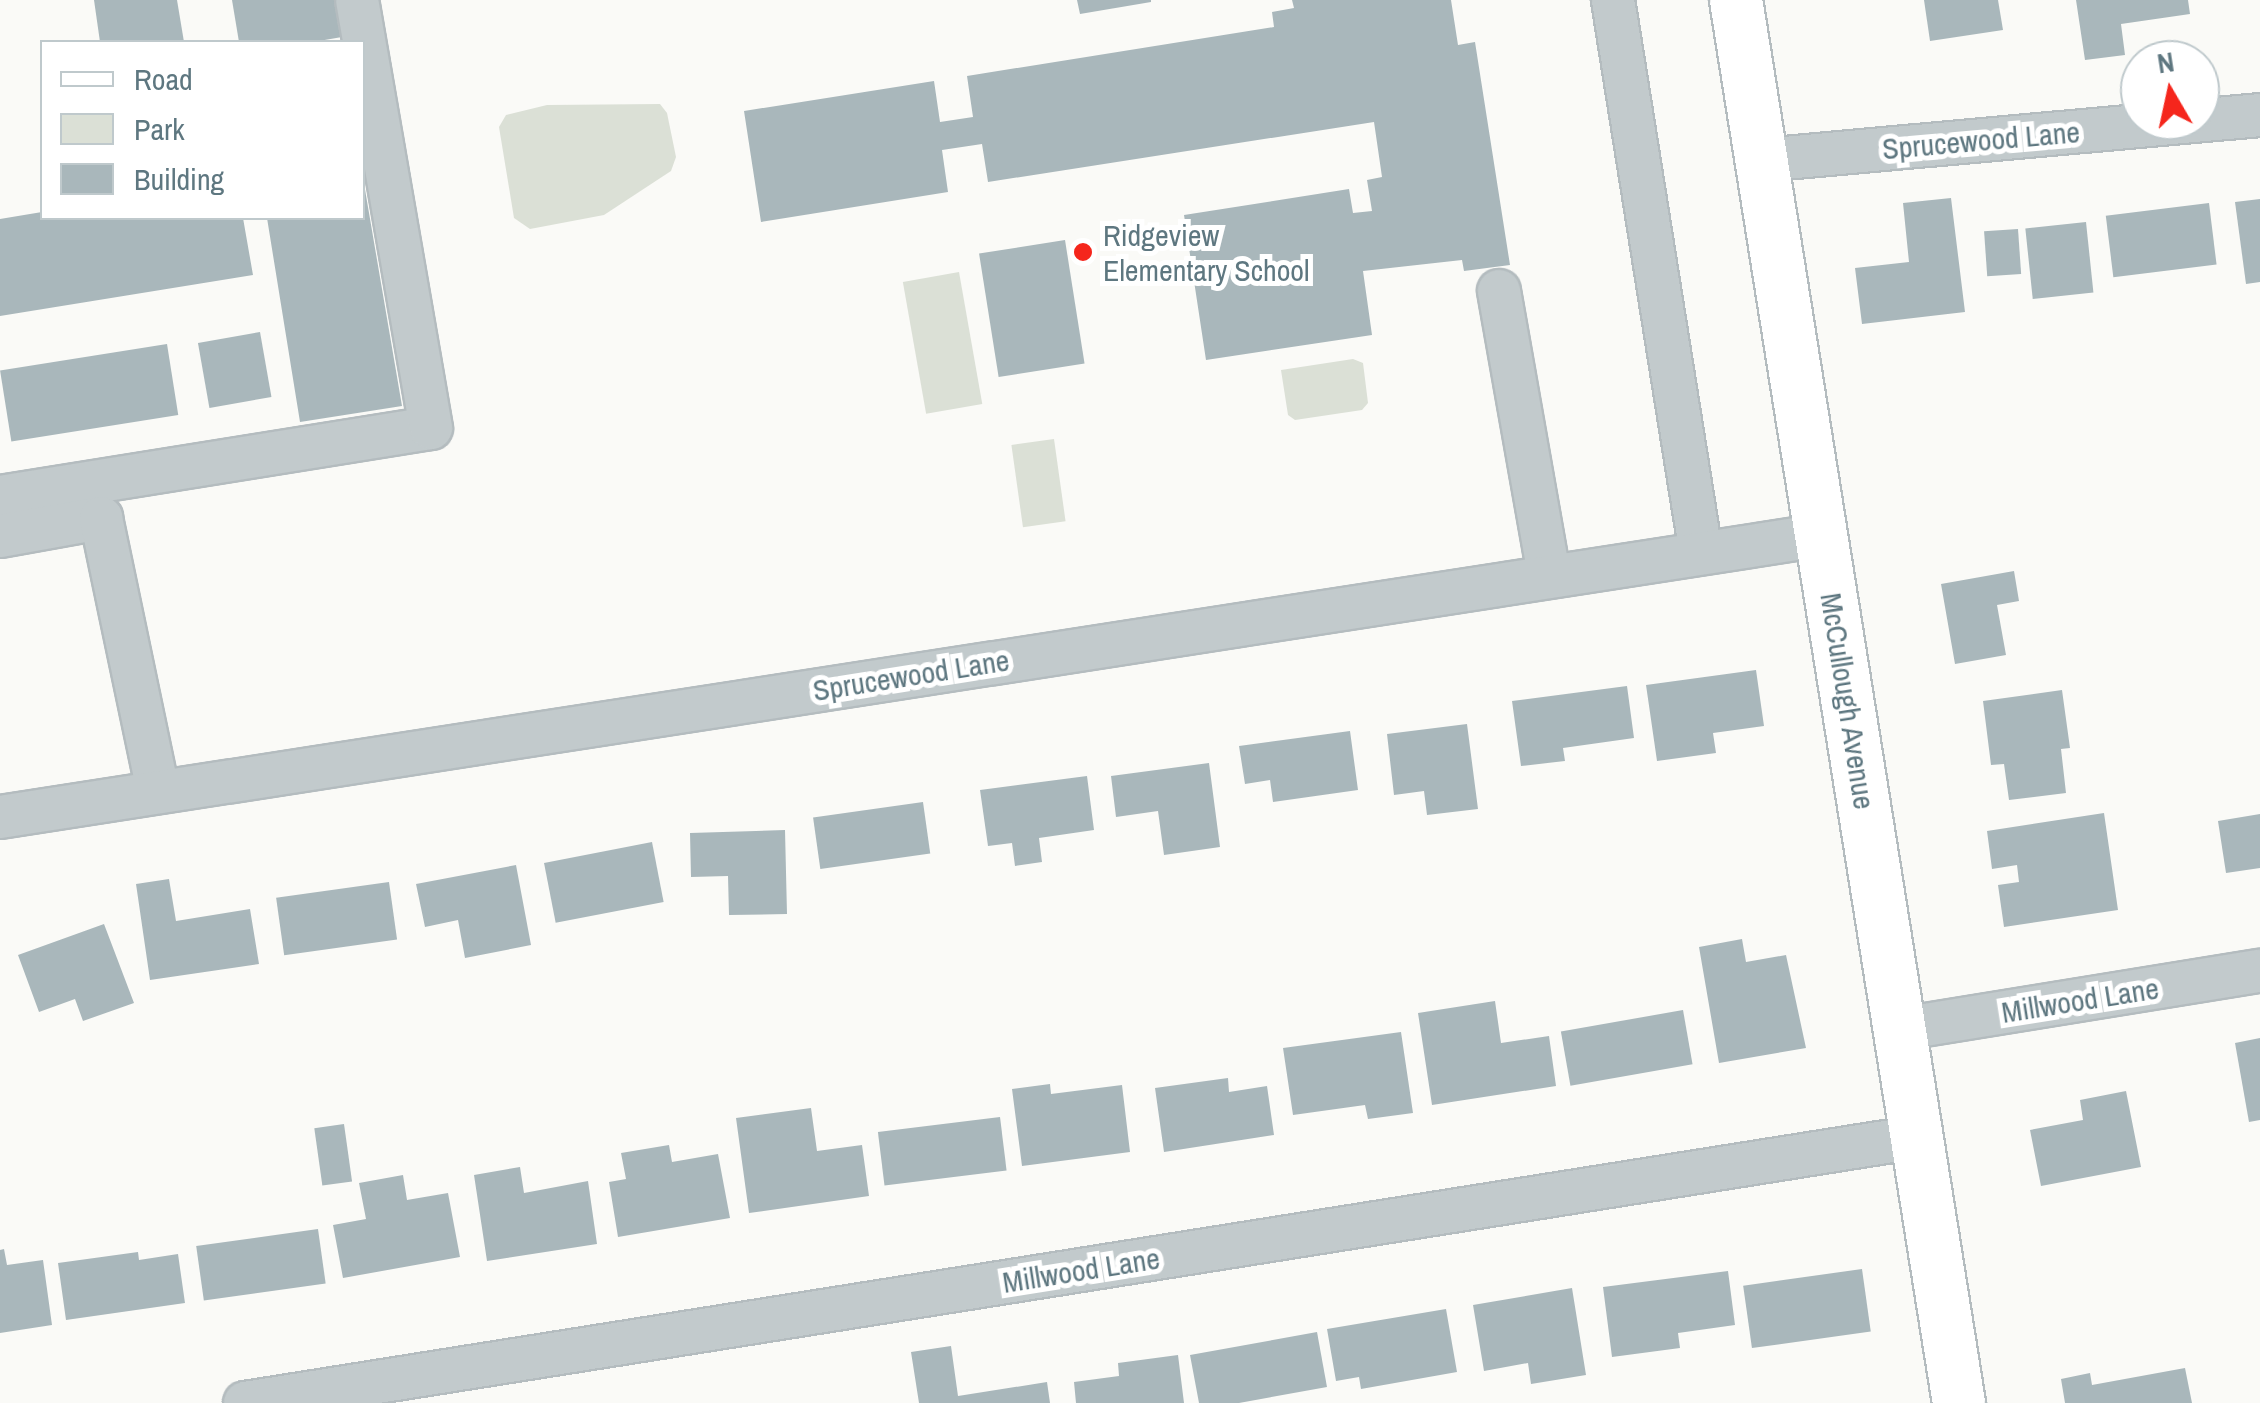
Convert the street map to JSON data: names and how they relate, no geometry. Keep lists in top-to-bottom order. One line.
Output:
{"streets":{"main road":["McCullough Avenue"],"street":["Sprucewood Lane","Millwood Lane"]},"crossings":[["Sprucewood Lane","McCullough Avenue"],["McCullough Avenue","Millwood Lane"]],"places":["Ridgeview Elementary School"],"legend":["Road","Park","Building"],"north":"top"}
